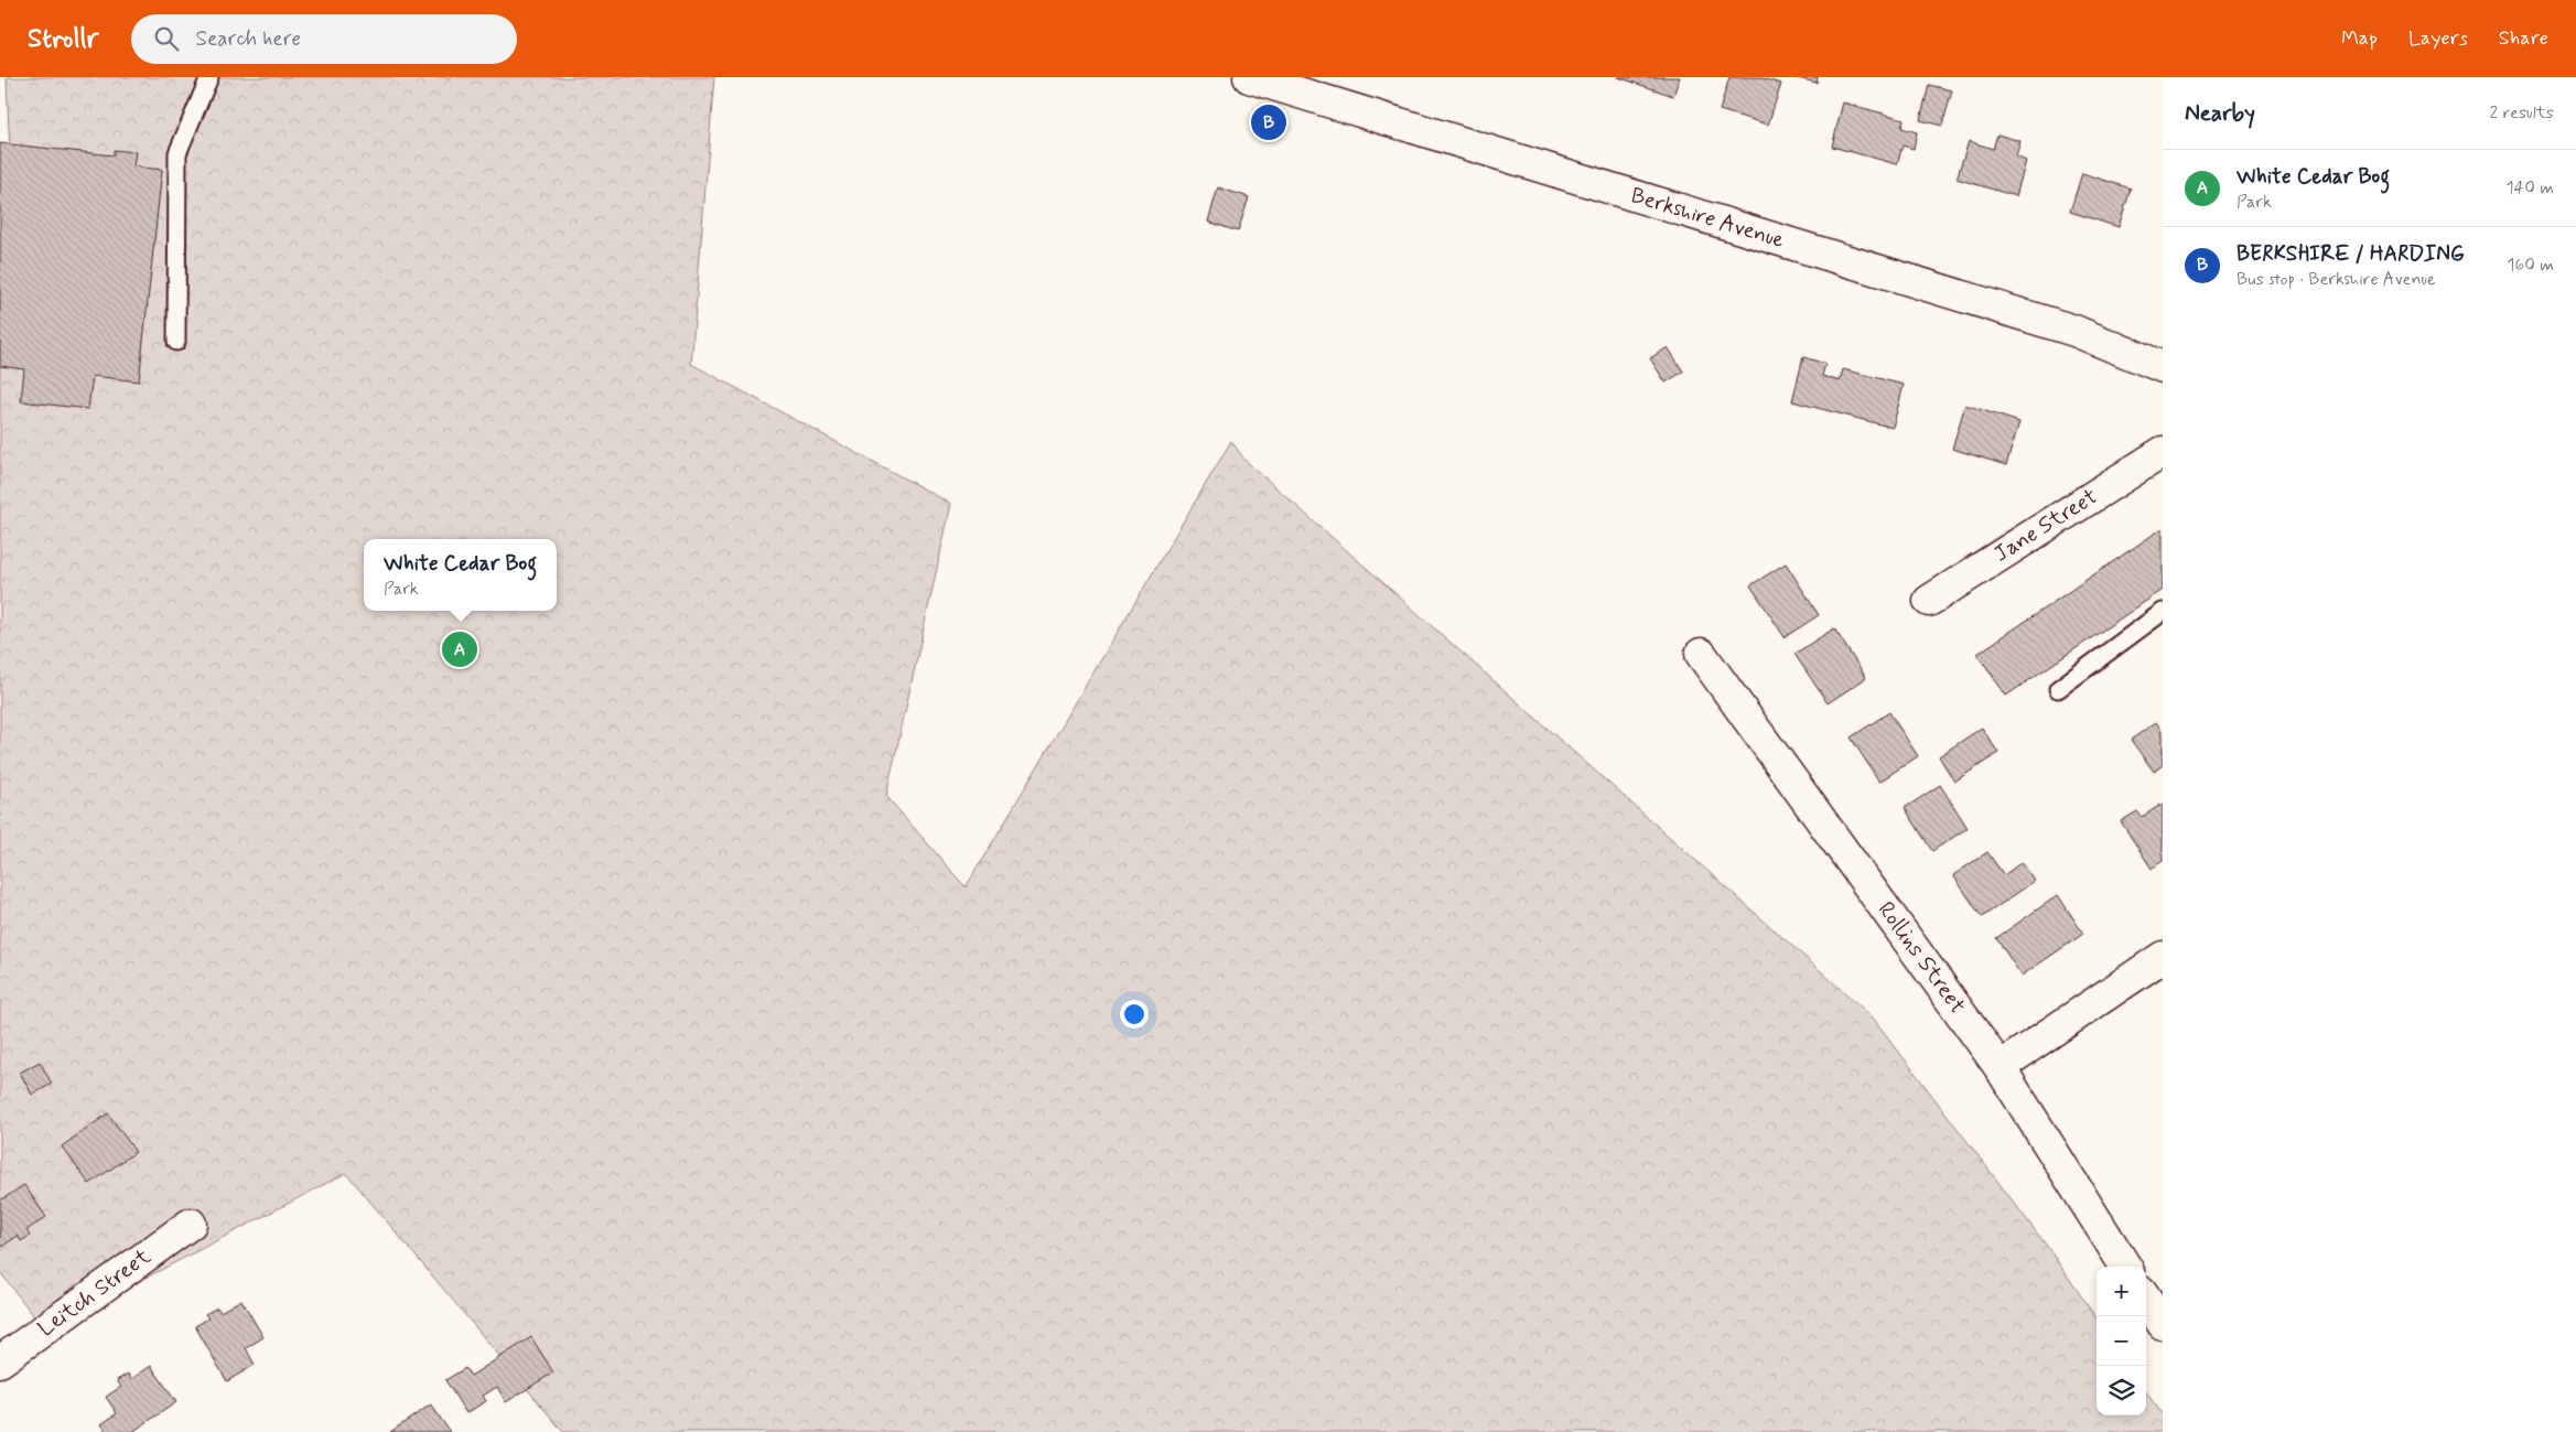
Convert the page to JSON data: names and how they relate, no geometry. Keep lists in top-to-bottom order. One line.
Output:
{"streets":{"street":["Berkshire Avenue","Jane Street","Rollins Street","Leitch Street"]},"page":{"header":"Strollr","search":"Search here","nav":["Map","Layers","Share"],"heading":["Nearby","2 results"],"pins":["B","A"],"list":[{"mark":"A","name":"White Cedar Bog","note":"Park","value":"140 m"},{"mark":"B","name":"BERKSHIRE / HARDING","note":"Bus stop · Berkshire Avenue","value":"160 m"}],"popup":["White Cedar Bog","Park"],"map_buttons":["+","−"]}}
